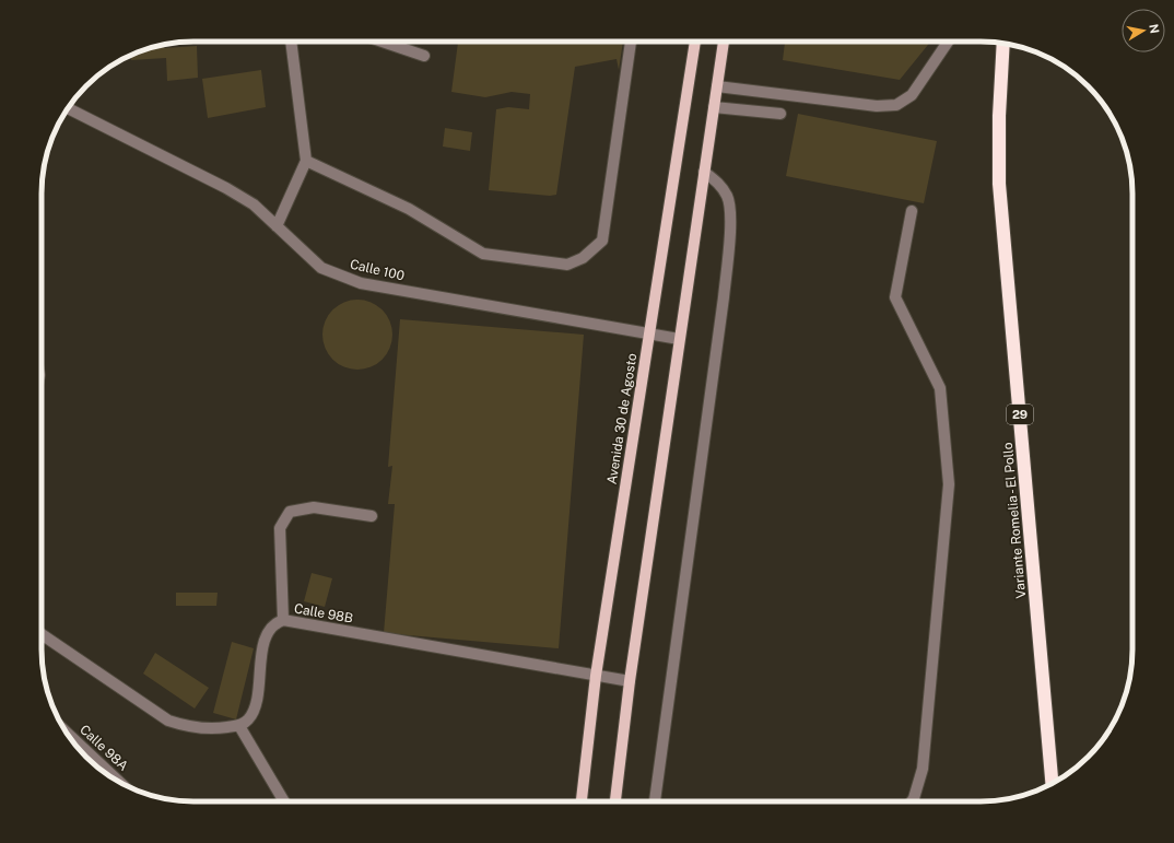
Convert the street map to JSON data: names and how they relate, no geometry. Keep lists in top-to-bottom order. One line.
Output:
{"streets":{"highway":["29","Variante Romelia - El Pollo"],"main road":["Avenida 30 de Agosto"],"street":["Calle 100","Calle 98B","Calle 98A"]},"crossings":[["Calle 100","Avenida 30 de Agosto"],["Avenida 30 de Agosto","Calle 98B"]],"north":"right"}
